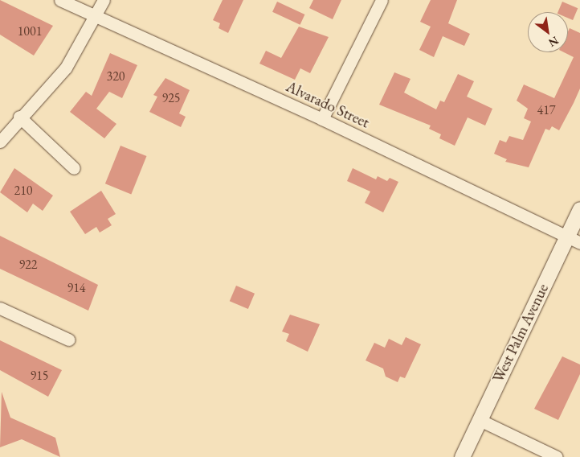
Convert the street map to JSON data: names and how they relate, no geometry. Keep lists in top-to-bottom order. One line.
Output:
{"streets":{"street":["Alvarado Street","West Palm Avenue"]},"crossings":[["Alvarado Street","West Palm Avenue"]],"house_numbers":["1001","320","925","417","210","922","914","915"],"north":"bottom right"}
